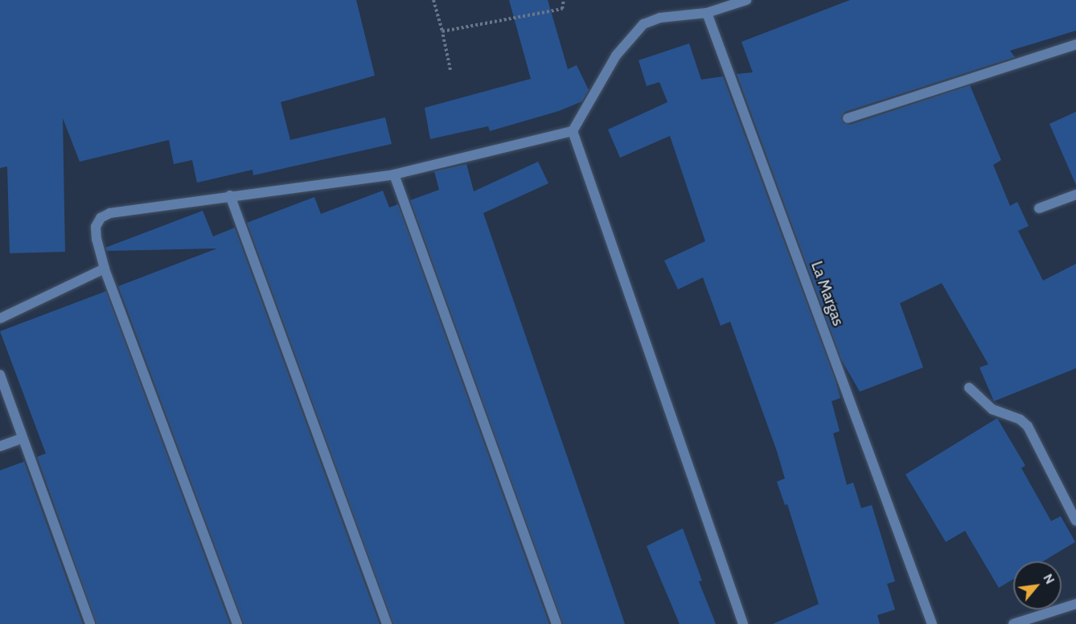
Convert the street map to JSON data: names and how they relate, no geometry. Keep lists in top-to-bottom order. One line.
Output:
{"streets":{"street":["La Margas"]},"north":"top right"}
